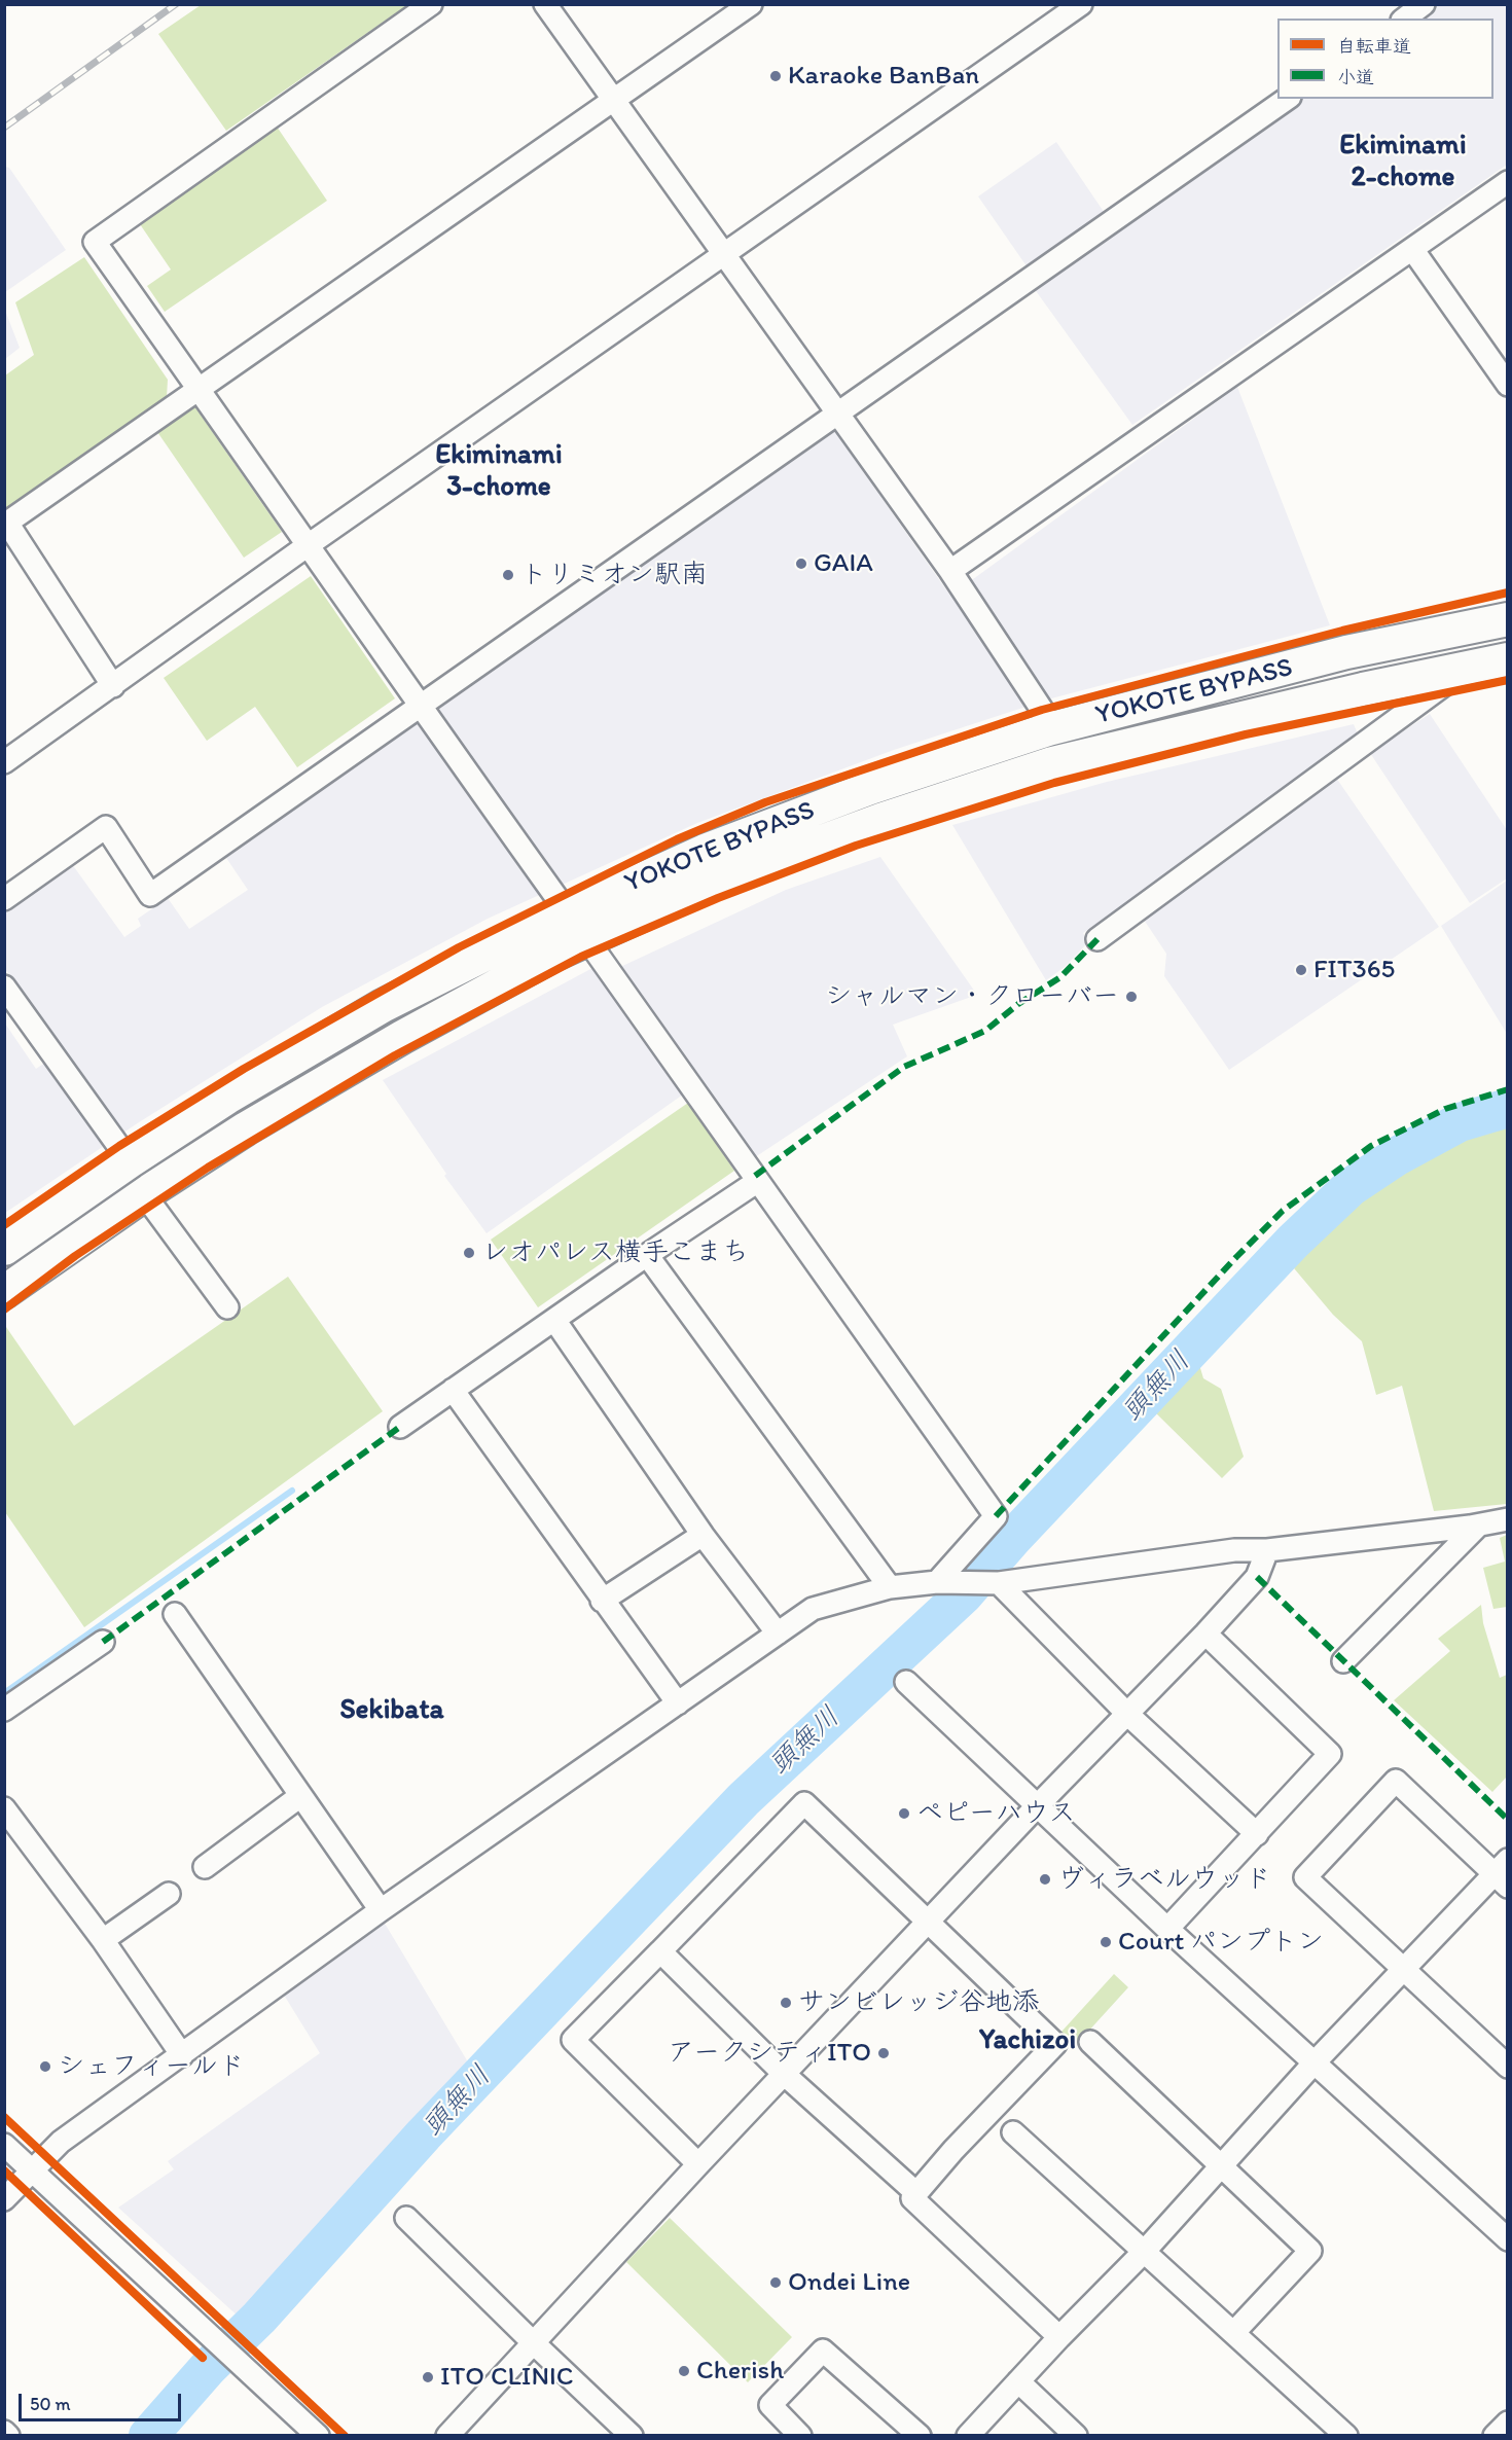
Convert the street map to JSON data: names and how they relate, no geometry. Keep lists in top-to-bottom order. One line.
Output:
{"streets":{"highway":["YOKOTE BYPASS"]},"districts":["Ekiminami 2-chome","Ekiminami 3-chome","Sekibata","Yachizoi"],"water":["頭無川"],"places":["Karaoke BanBan","GAIA","トリミオン駅南","FIT365","シャルマン・クローバー","レオパレス横手こまち","ペピーハウス","ヴィラベルウッド","Court パンプトン","サンビレッジ谷地添","アークシティITO","シェフィールド","Ondei Line","Cherish","ITO CLINIC"],"legend":["自転車道","小道"],"scale_bar":"50 m"}
